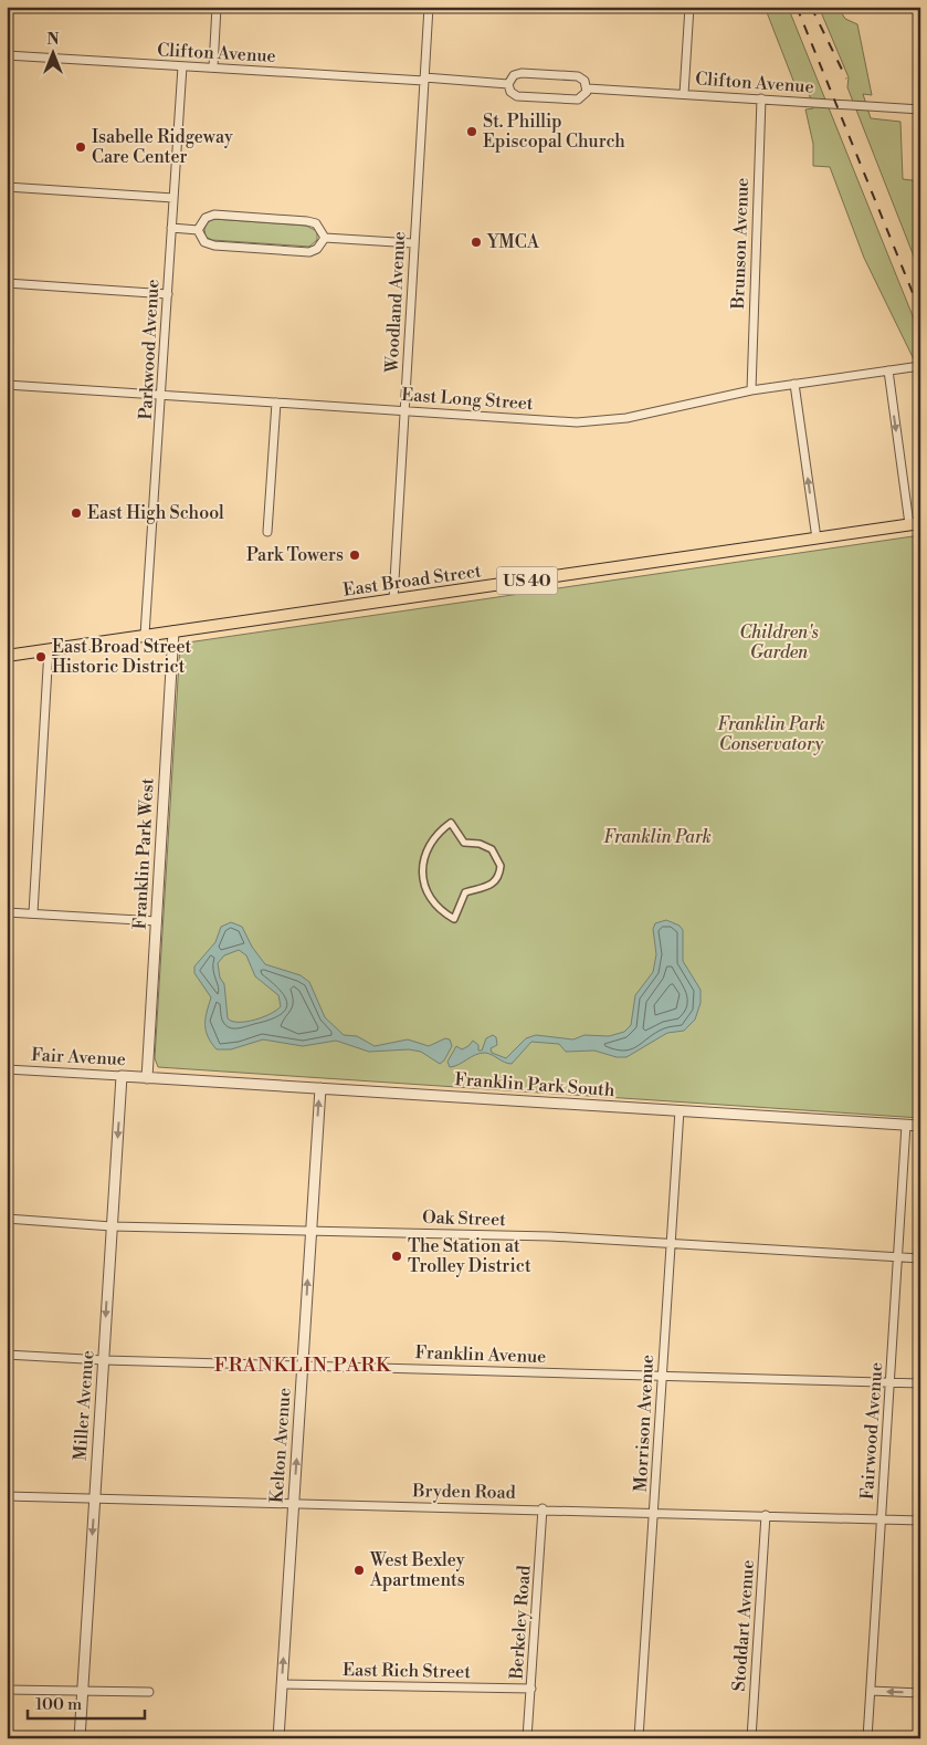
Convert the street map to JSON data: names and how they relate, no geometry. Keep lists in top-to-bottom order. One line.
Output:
{"streets":{"main road":["East Broad Street","US 40"],"street":["Clifton Avenue","Brunson Avenue","Woodland Avenue","Parkwood Avenue","East Long Street","Franklin Park West","Fair Avenue","Franklin Park South","Oak Street","Franklin Avenue","Miller Avenue","Morrison Avenue","Fairwood Avenue","Kelton Avenue","Bryden Road","Berkeley Road","Stoddart Avenue","East Rich Street"]},"crossings":[["Clifton Avenue","Brunson Avenue"],["Clifton Avenue","Woodland Avenue"],["Clifton Avenue","Parkwood Avenue"],["Brunson Avenue","East Long Street"],["Woodland Avenue","East Long Street"],["Woodland Avenue","East Broad Street"],["Parkwood Avenue","East Long Street"],["Parkwood Avenue","East Broad Street"],["East Broad Street","Franklin Park West"],["Franklin Park West","Fair Avenue"],["Franklin Park West","Franklin Park South"],["Fair Avenue","Franklin Park South"],["Fair Avenue","Miller Avenue"],["Franklin Park South","Morrison Avenue"],["Franklin Park South","Fairwood Avenue"],["Franklin Park South","Kelton Avenue"],["Oak Street","Miller Avenue"],["Oak Street","Morrison Avenue"],["Oak Street","Fairwood Avenue"],["Oak Street","Kelton Avenue"],["Franklin Avenue","Miller Avenue"],["Franklin Avenue","Morrison Avenue"],["Franklin Avenue","Fairwood Avenue"],["Franklin Avenue","Kelton Avenue"],["Miller Avenue","Bryden Road"],["Morrison Avenue","Bryden Road"],["Fairwood Avenue","Bryden Road"],["Kelton Avenue","Bryden Road"],["Kelton Avenue","East Rich Street"],["Bryden Road","Berkeley Road"],["Bryden Road","Stoddart Avenue"],["Berkeley Road","East Rich Street"]],"one_way":["Miller Avenue","Kelton Avenue"],"districts":["FRANKLIN PARK"],"parks":["Children's Garden","Franklin Park Conservatory","Franklin Park"],"places":["St. Phillip Episcopal Church","Isabelle Ridgeway Care Center","YMCA","East High School","Park Towers","East Broad Street Historic District","The Station at Trolley District","West Bexley Apartments"],"scale_bar":"100 m","north":"top"}
